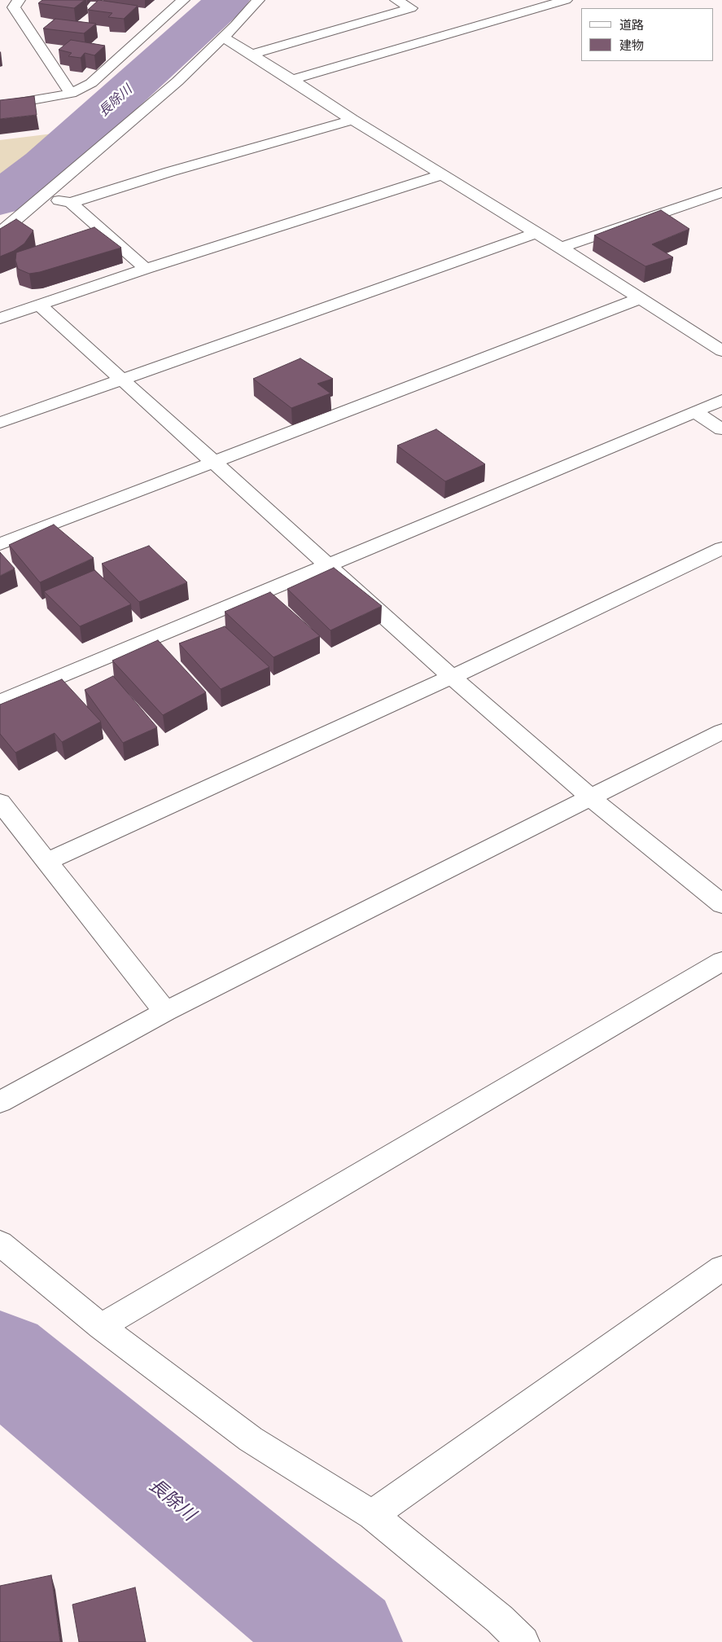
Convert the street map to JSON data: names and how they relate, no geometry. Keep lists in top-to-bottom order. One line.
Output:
{"water":["長除川"],"legend":["道路","建物"]}
